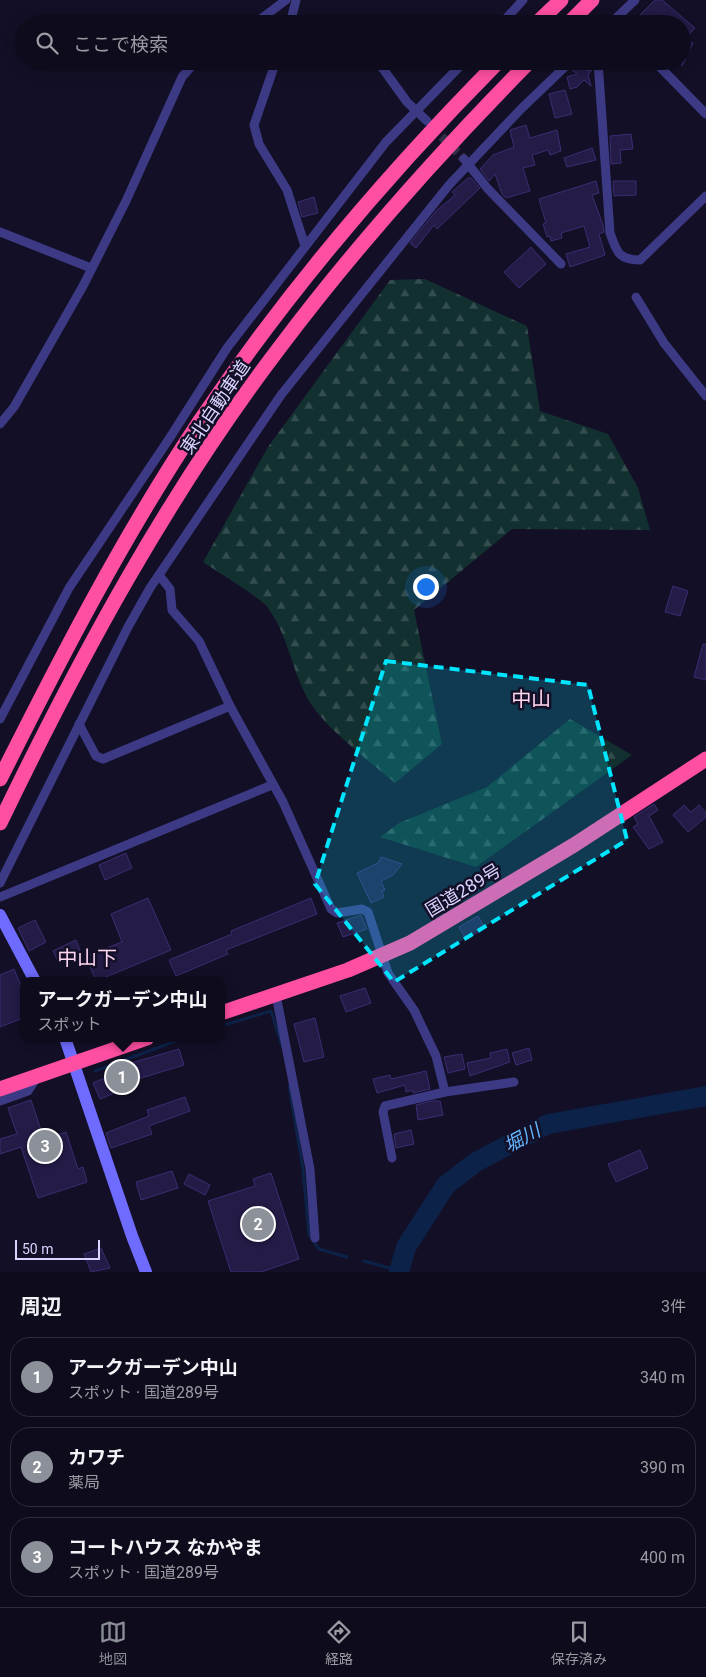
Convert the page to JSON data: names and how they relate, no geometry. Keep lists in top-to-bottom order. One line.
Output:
{"streets":{"highway":["東北自動車道","国道289号"]},"districts":["中山","中山下"],"water":["堀川"],"scale_bar":"50 m","page":{"search":"ここで検索","popup":["アークガーデン中山","スポット"],"pins":["1","3","2"],"scale":"50 m","heading":["周辺","3件"],"list":[{"mark":"1","name":"アークガーデン中山","note":"スポット · 国道289号","value":"340 m"},{"mark":"2","name":"カワチ","note":"薬局","value":"390 m"},{"mark":"3","name":"コートハウス なかやま","note":"スポット · 国道289号","value":"400 m"}],"nav":["地図","経路","保存済み"]}}
